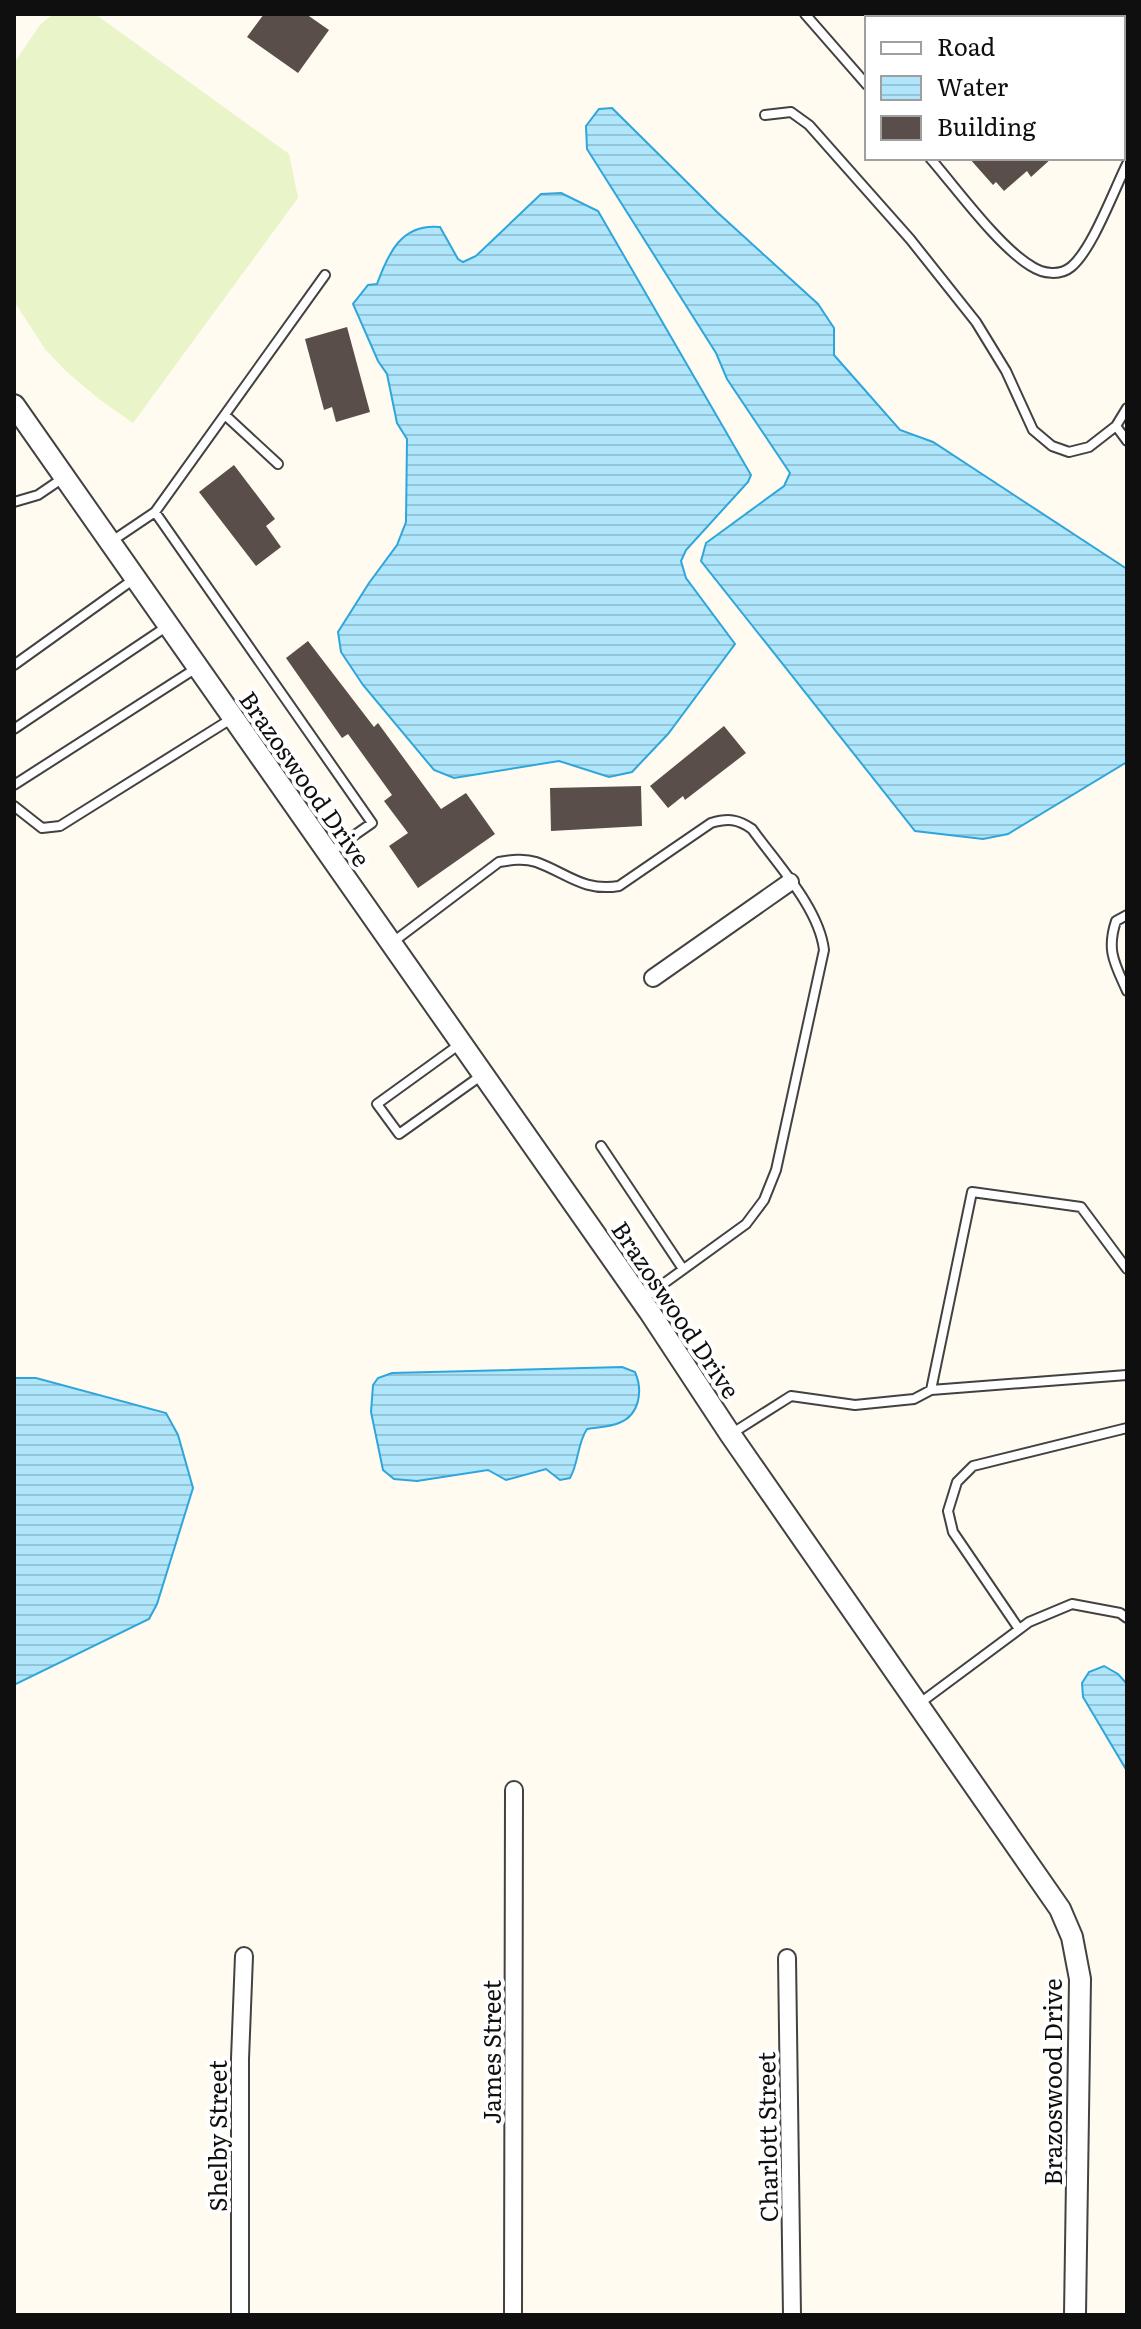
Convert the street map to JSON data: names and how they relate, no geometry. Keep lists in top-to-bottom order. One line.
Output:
{"streets":{"street":["Brazoswood Drive","James Street","Shelby Street","Charlott Street"]},"legend":["Road","Water","Building"]}
